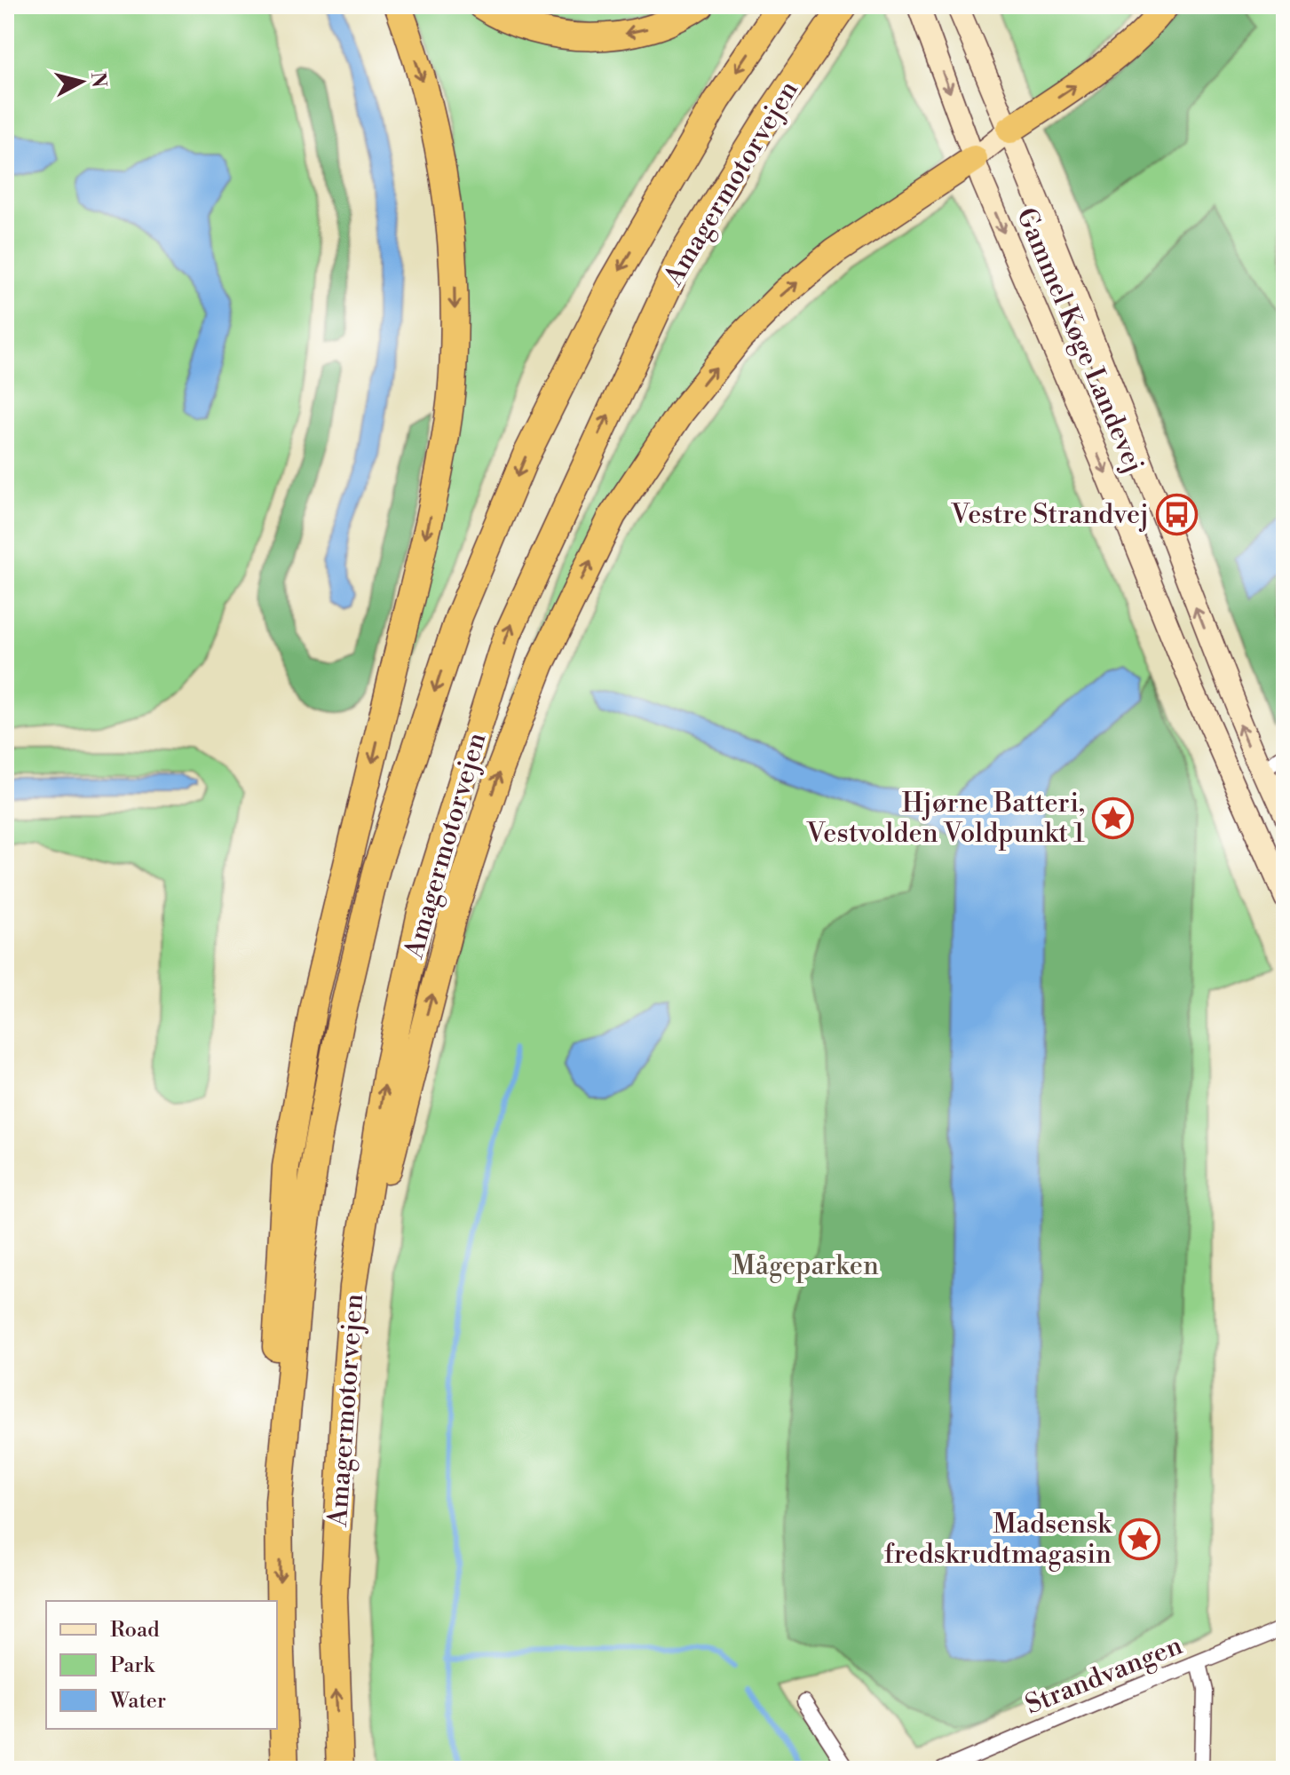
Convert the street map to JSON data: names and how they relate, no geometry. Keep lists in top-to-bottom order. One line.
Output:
{"streets":{"highway":["Amagermotorvejen"],"main road":["Gammel Køge Landevej"],"street":["Strandvangen"]},"parks":["Mågeparken"],"places":{"bus stop":["Vestre Strandvej"],"place":["Hjørne Batteri, Vestvolden Voldpunkt 1","Madsensk fredskrudtmagasin"]},"legend":["Road","Park","Water"],"north":"right"}
